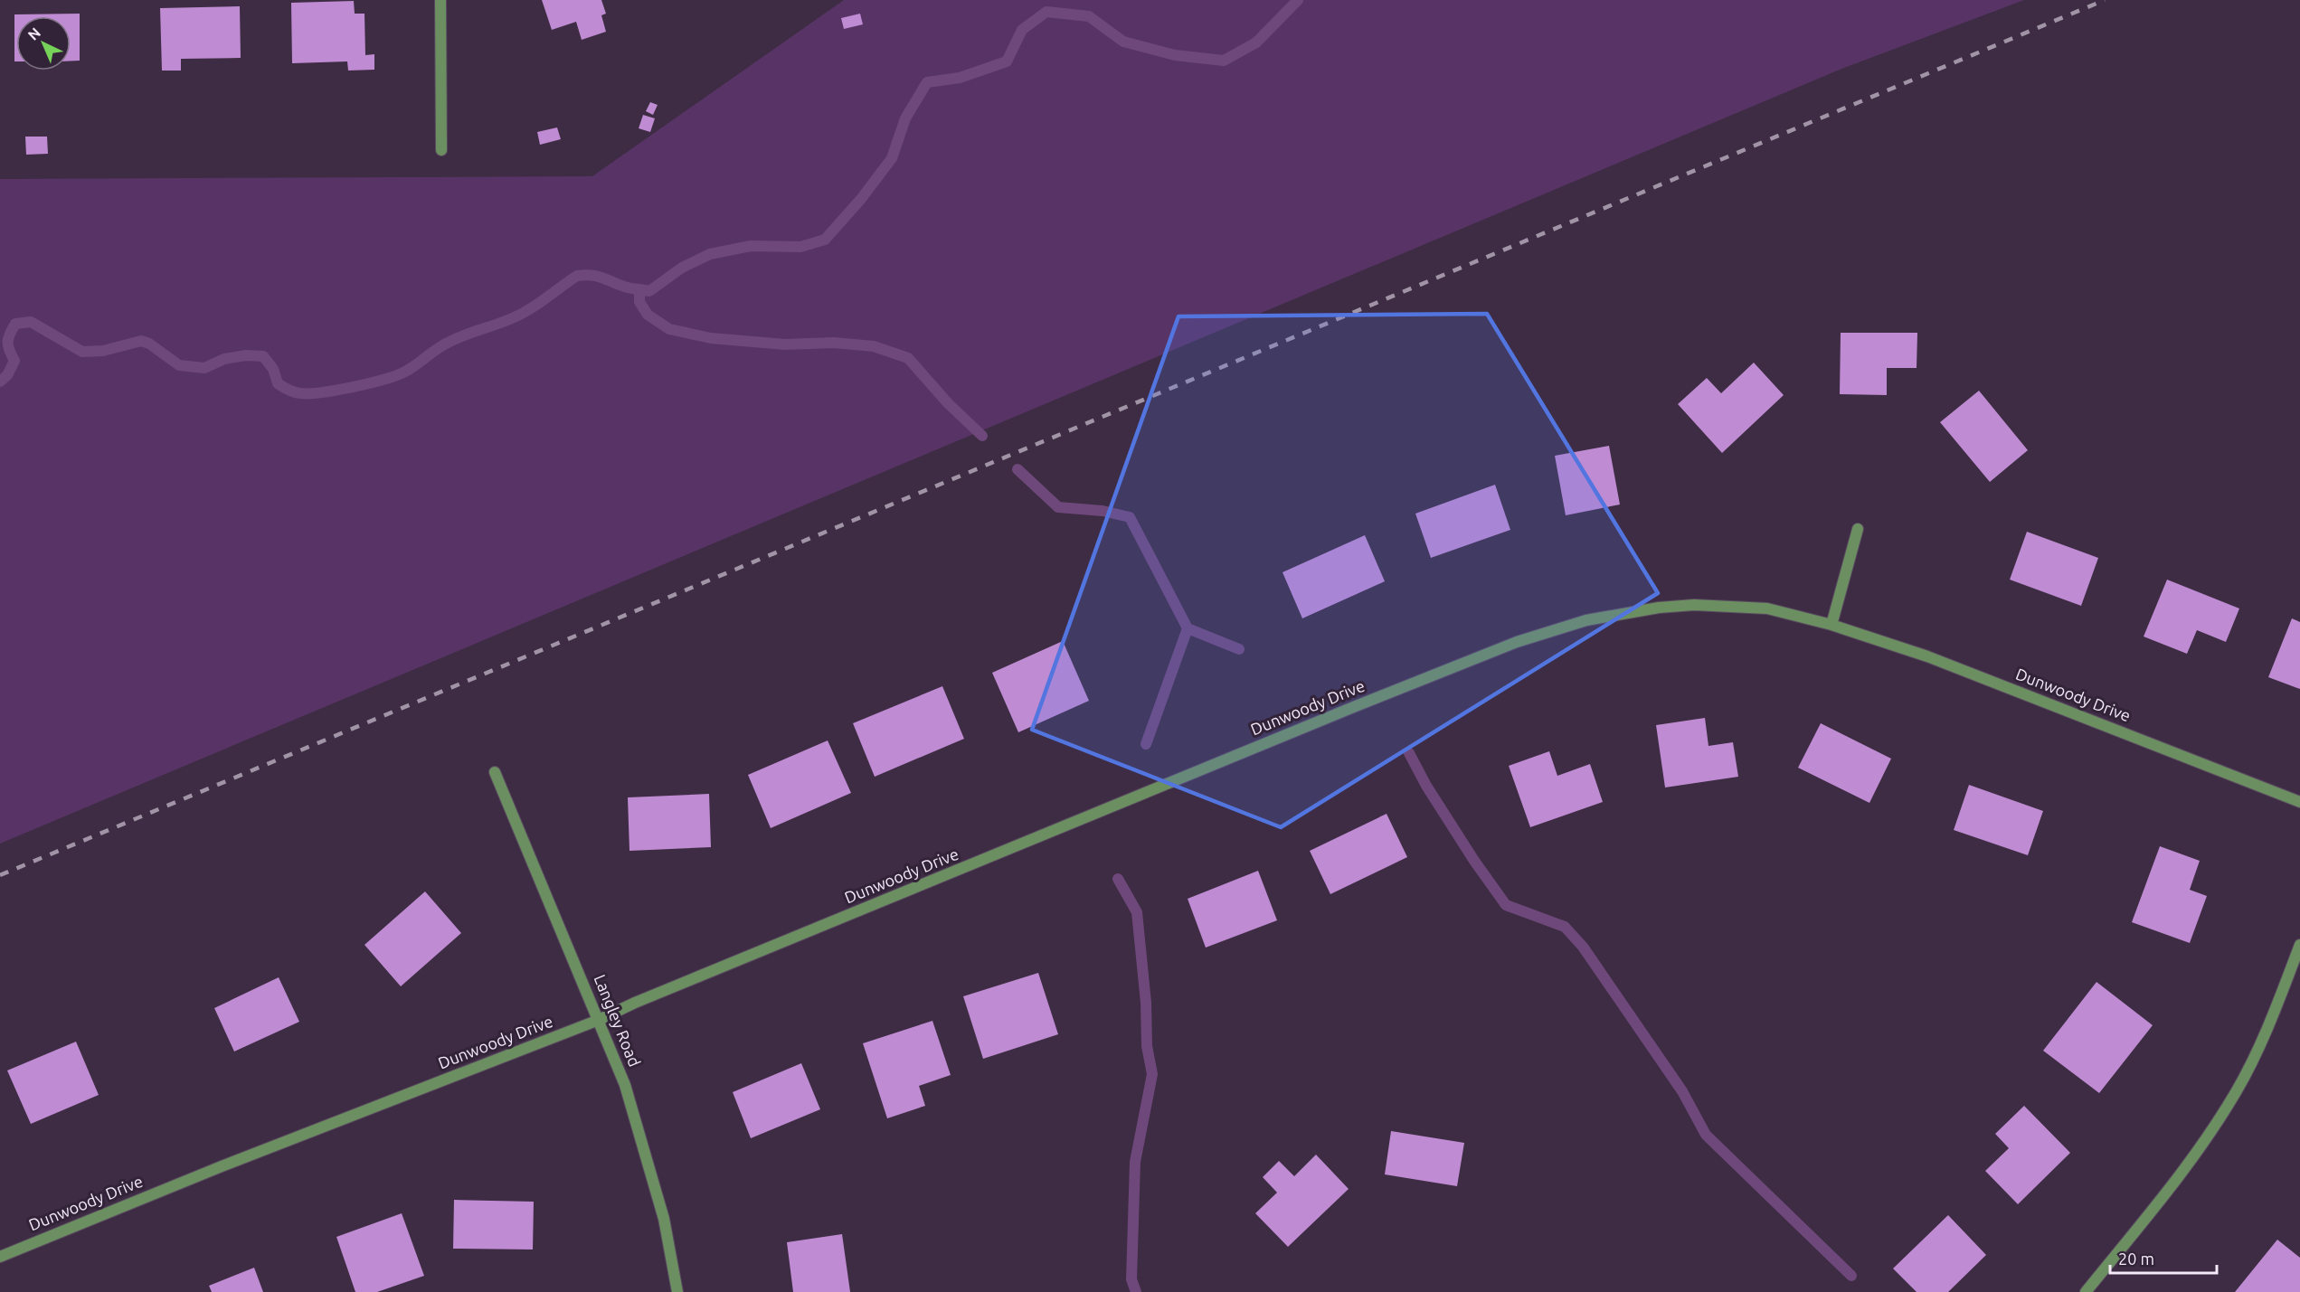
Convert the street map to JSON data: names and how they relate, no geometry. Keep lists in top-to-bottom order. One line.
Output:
{"streets":{"street":["Dunwoody Drive","Langley Road"]},"crossings":[["Dunwoody Drive","Langley Road"]],"scale_bar":"20 m","north":"top left"}
